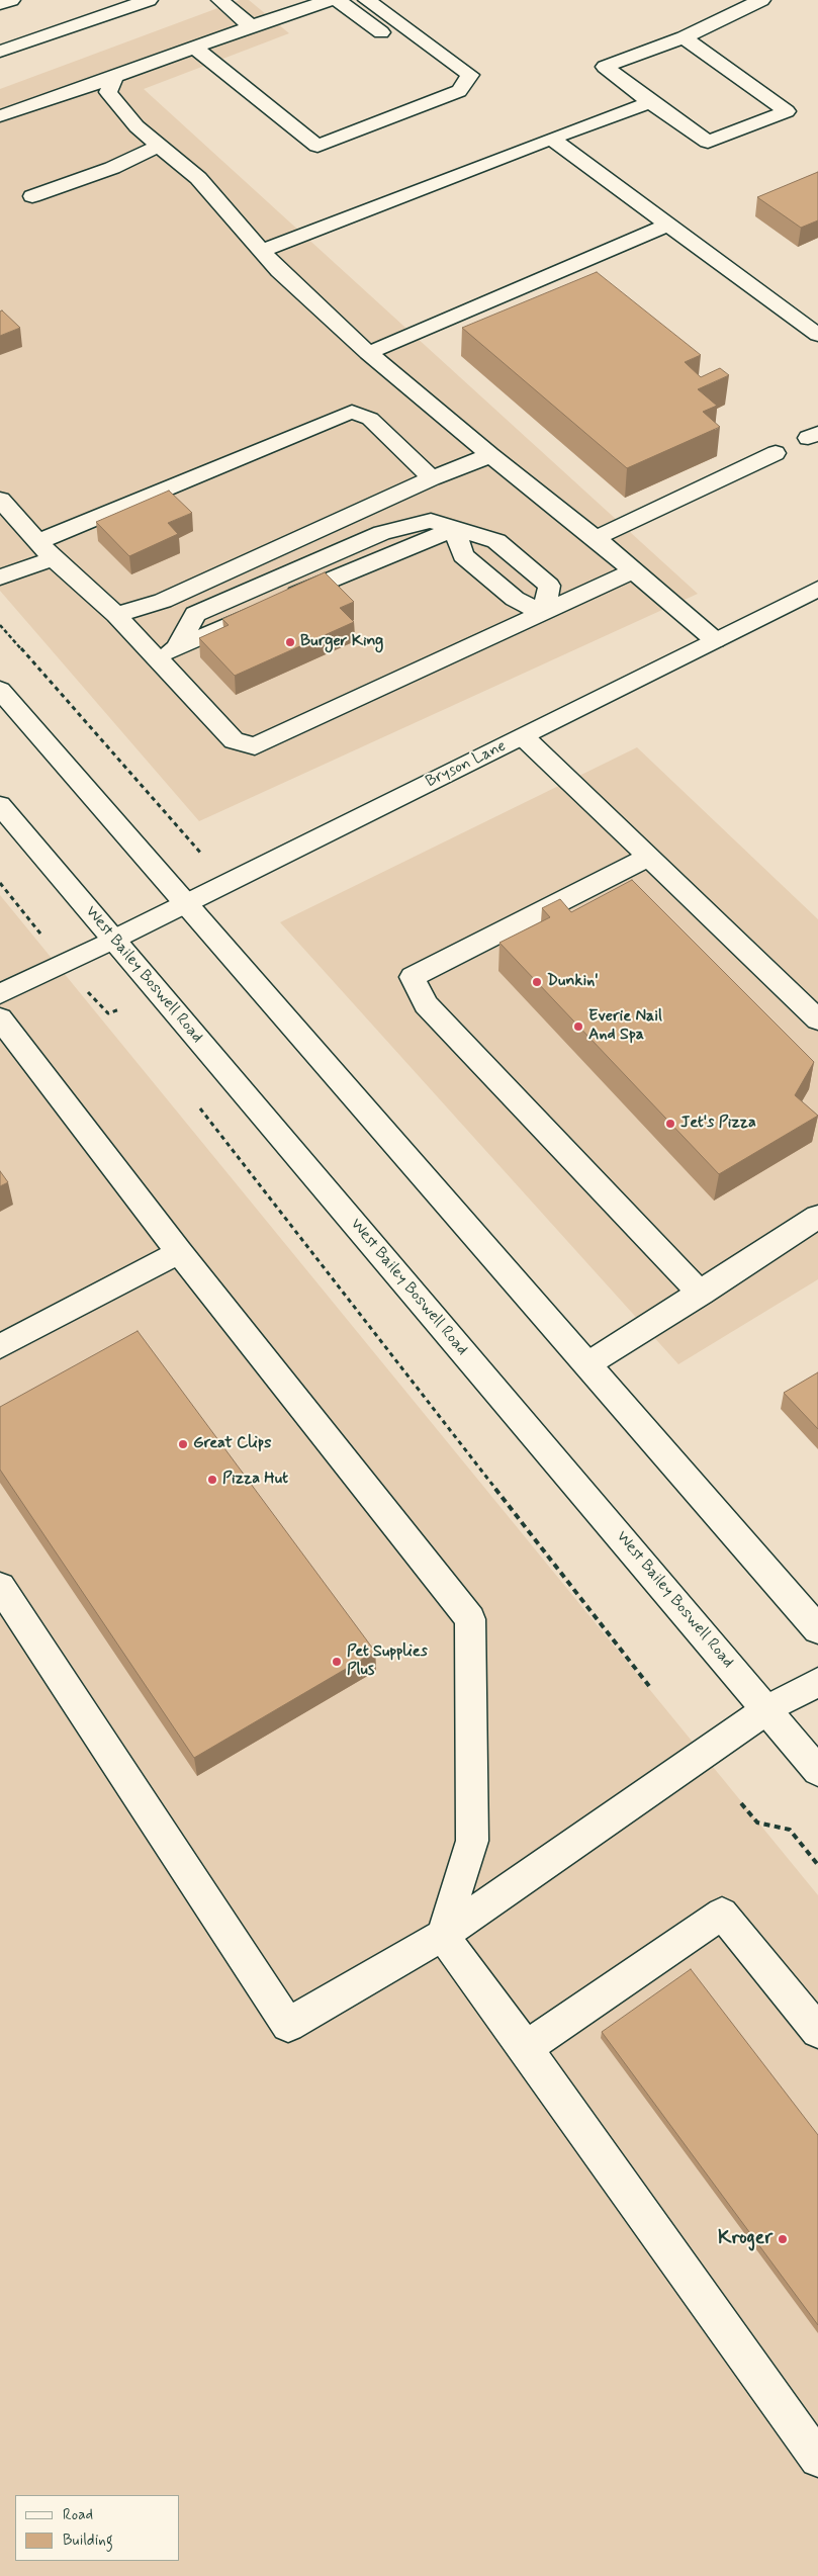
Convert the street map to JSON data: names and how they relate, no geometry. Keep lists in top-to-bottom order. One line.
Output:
{"streets":{"main road":["Bryson Lane","West Bailey Boswell Road"]},"crossings":[["Bryson Lane","West Bailey Boswell Road"]],"places":["Burger King","Dunkin'","Everie Nail And Spa","Jet's Pizza","Great Clips","Pizza Hut","Pet Supplies Plus","Kroger"],"legend":["Road","Building"]}
